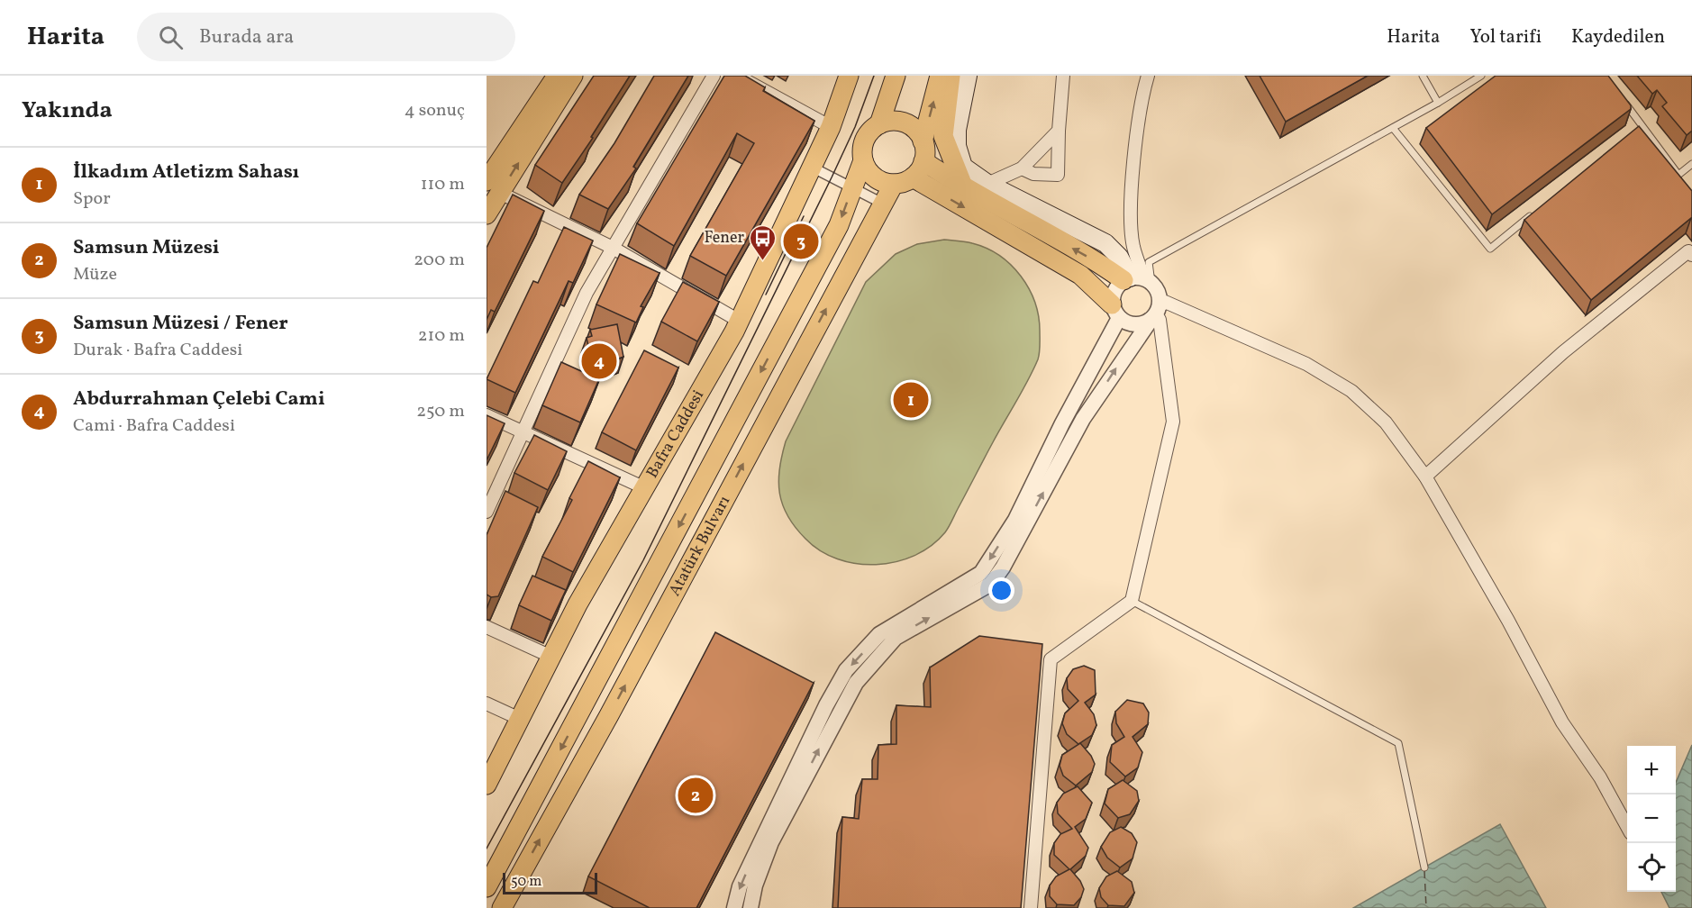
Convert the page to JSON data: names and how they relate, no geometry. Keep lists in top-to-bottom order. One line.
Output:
{"streets":{"main road":["Bafra Caddesi","Atatürk Bulvarı"]},"places":{"bus stop":["Fener"]},"scale_bar":"50 m","page":{"header":"Harita","search":"Burada ara","nav":["Harita","Yol tarifi","Kaydedilen"],"heading":["Yakında","4 sonuç"],"list":[{"mark":"1","name":"İlkadım Atletizm Sahası","note":"Spor","value":"110 m"},{"mark":"2","name":"Samsun Müzesi","note":"Müze","value":"200 m"},{"mark":"3","name":"Samsun Müzesi / Fener","note":"Durak · Bafra Caddesi","value":"210 m"},{"mark":"4","name":"Abdurrahman Çelebi Cami","note":"Cami · Bafra Caddesi","value":"250 m"}],"pins":["3","4","1","2"],"map_buttons":["+","−"],"scale":"50 m"}}
